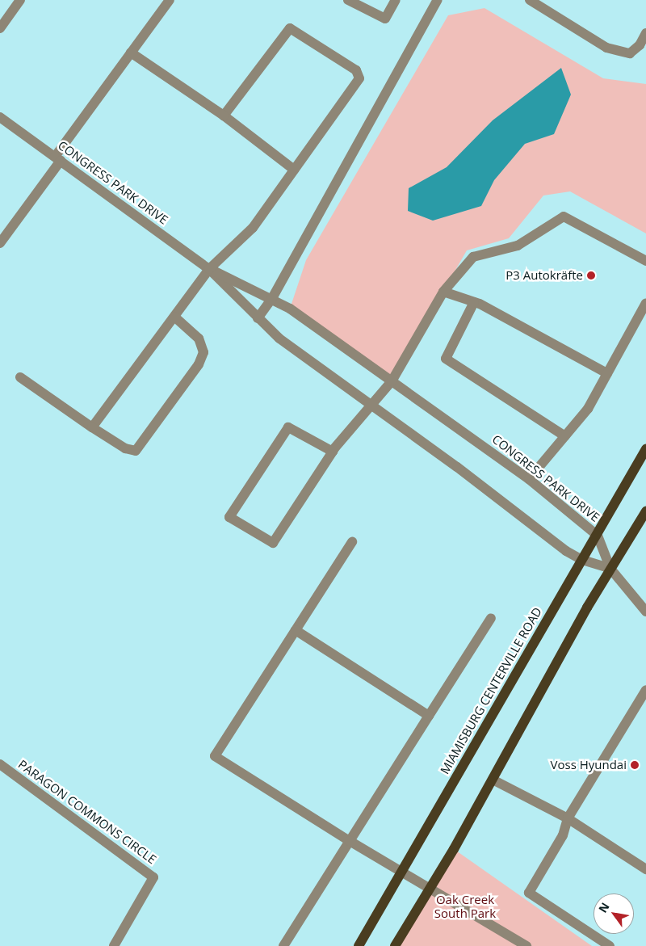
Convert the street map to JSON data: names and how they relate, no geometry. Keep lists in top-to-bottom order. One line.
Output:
{"streets":{"main road":["MIAMISBURG CENTERVILLE ROAD"],"street":["CONGRESS PARK DRIVE","PARAGON COMMONS CIRCLE"]},"crossings":[["CONGRESS PARK DRIVE","MIAMISBURG CENTERVILLE ROAD"]],"parks":["Oak Creek South Park"],"places":["P3 Autokräfte","Voss Hyundai"],"north":"top left"}
